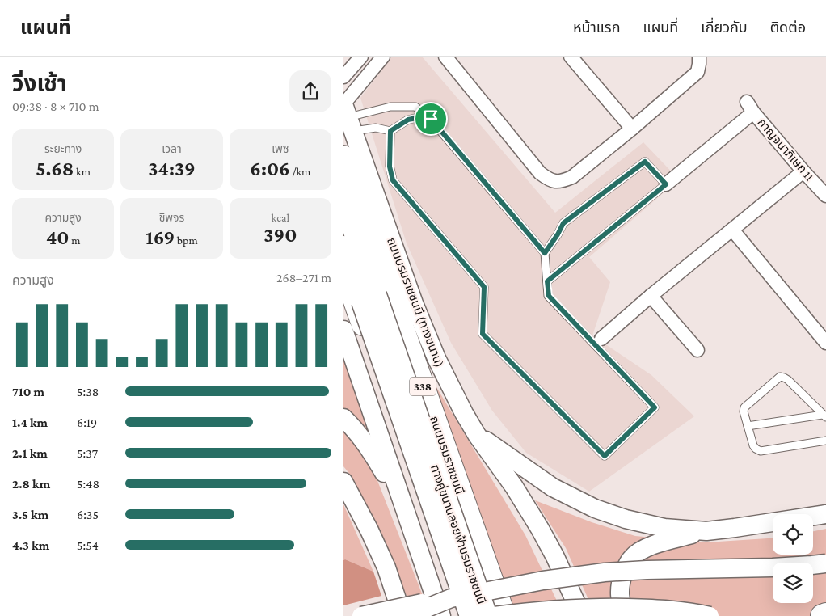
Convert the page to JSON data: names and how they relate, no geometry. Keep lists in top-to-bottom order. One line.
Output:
{"streets":{"highway":["338","ถนนบรมราชชนนี"],"main road":["ถนนบรมราชชนนี (ทางขนาน)","ทางคู่ขนานลอยฟ้าบรมราชชนนี"],"street":["กาญจนาภิเษก 11"]},"page":{"header":"แผนที่","nav":["หน้าแรก","แผนที่","เกี่ยวกับ","ติดต่อ"],"heading":["วิ่งเช้า","09:38 · 8 × 710 m"],"stats":[["ระยะทาง","5.68 km"],["เวลา","34:39"],["เพซ","6:06 /km"],["ความสูง","40 m"],["ชีพจร","169 bpm"],["kcal","390"]],"chart":["ความสูง","268–271 m"],"list":[{"name":"710 m","note":"5:38"},{"name":"1.4 km","note":"6:19"},{"name":"2.1 km","note":"5:37"},{"name":"2.8 km","note":"5:48"},{"name":"3.5 km","note":"6:35"},{"name":"4.3 km","note":"5:54"}]}}
